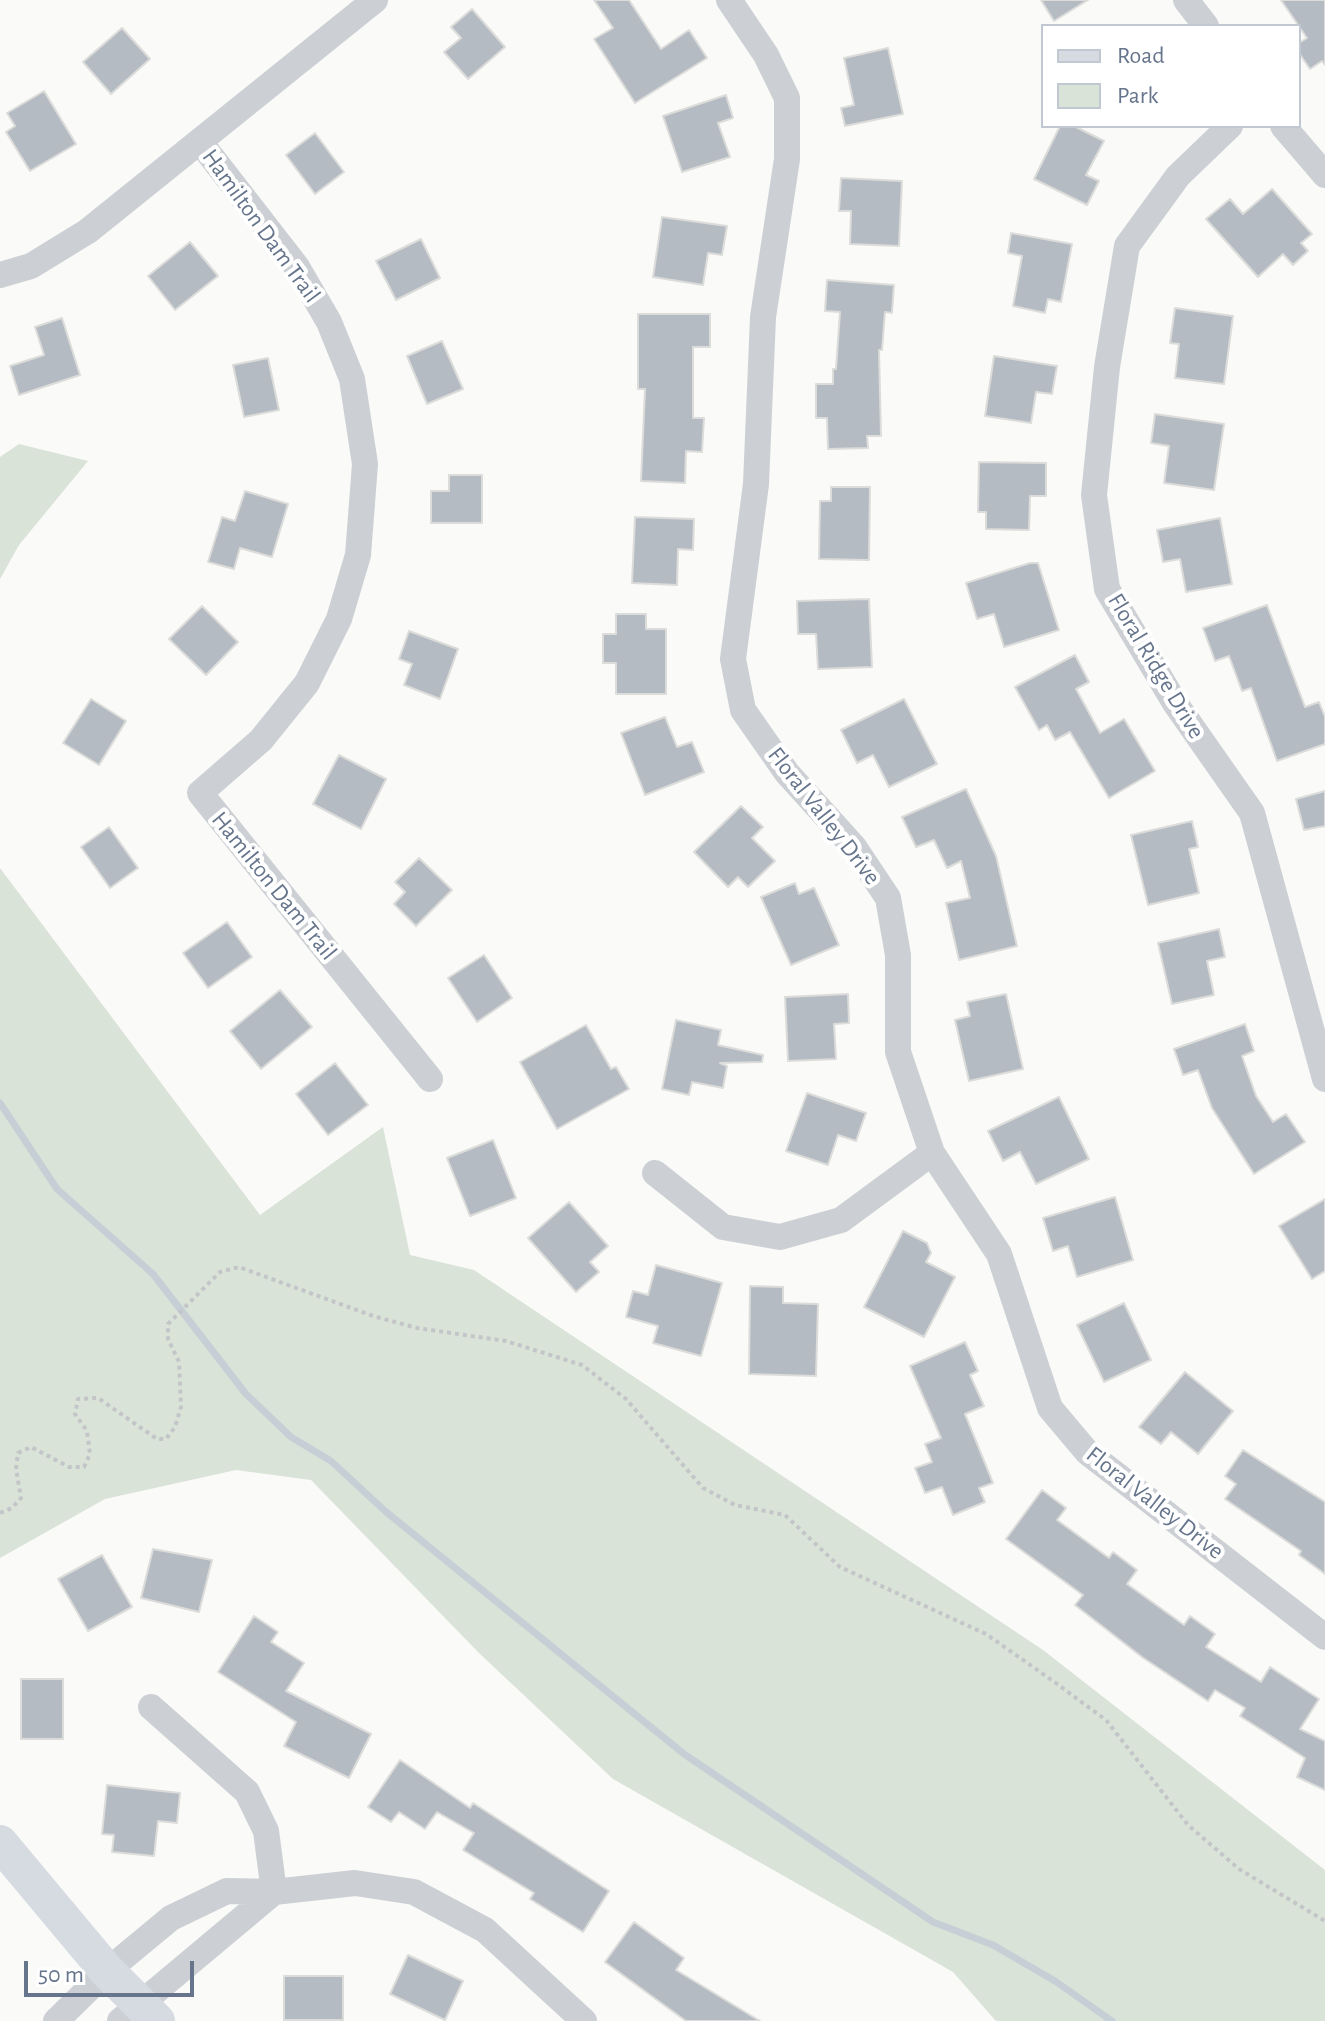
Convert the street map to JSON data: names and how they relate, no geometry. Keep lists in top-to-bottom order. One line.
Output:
{"streets":{"street":["Hamilton Dam Trail","Floral Ridge Drive","Floral Valley Drive"]},"legend":["Road","Park"],"scale_bar":"50 m"}
